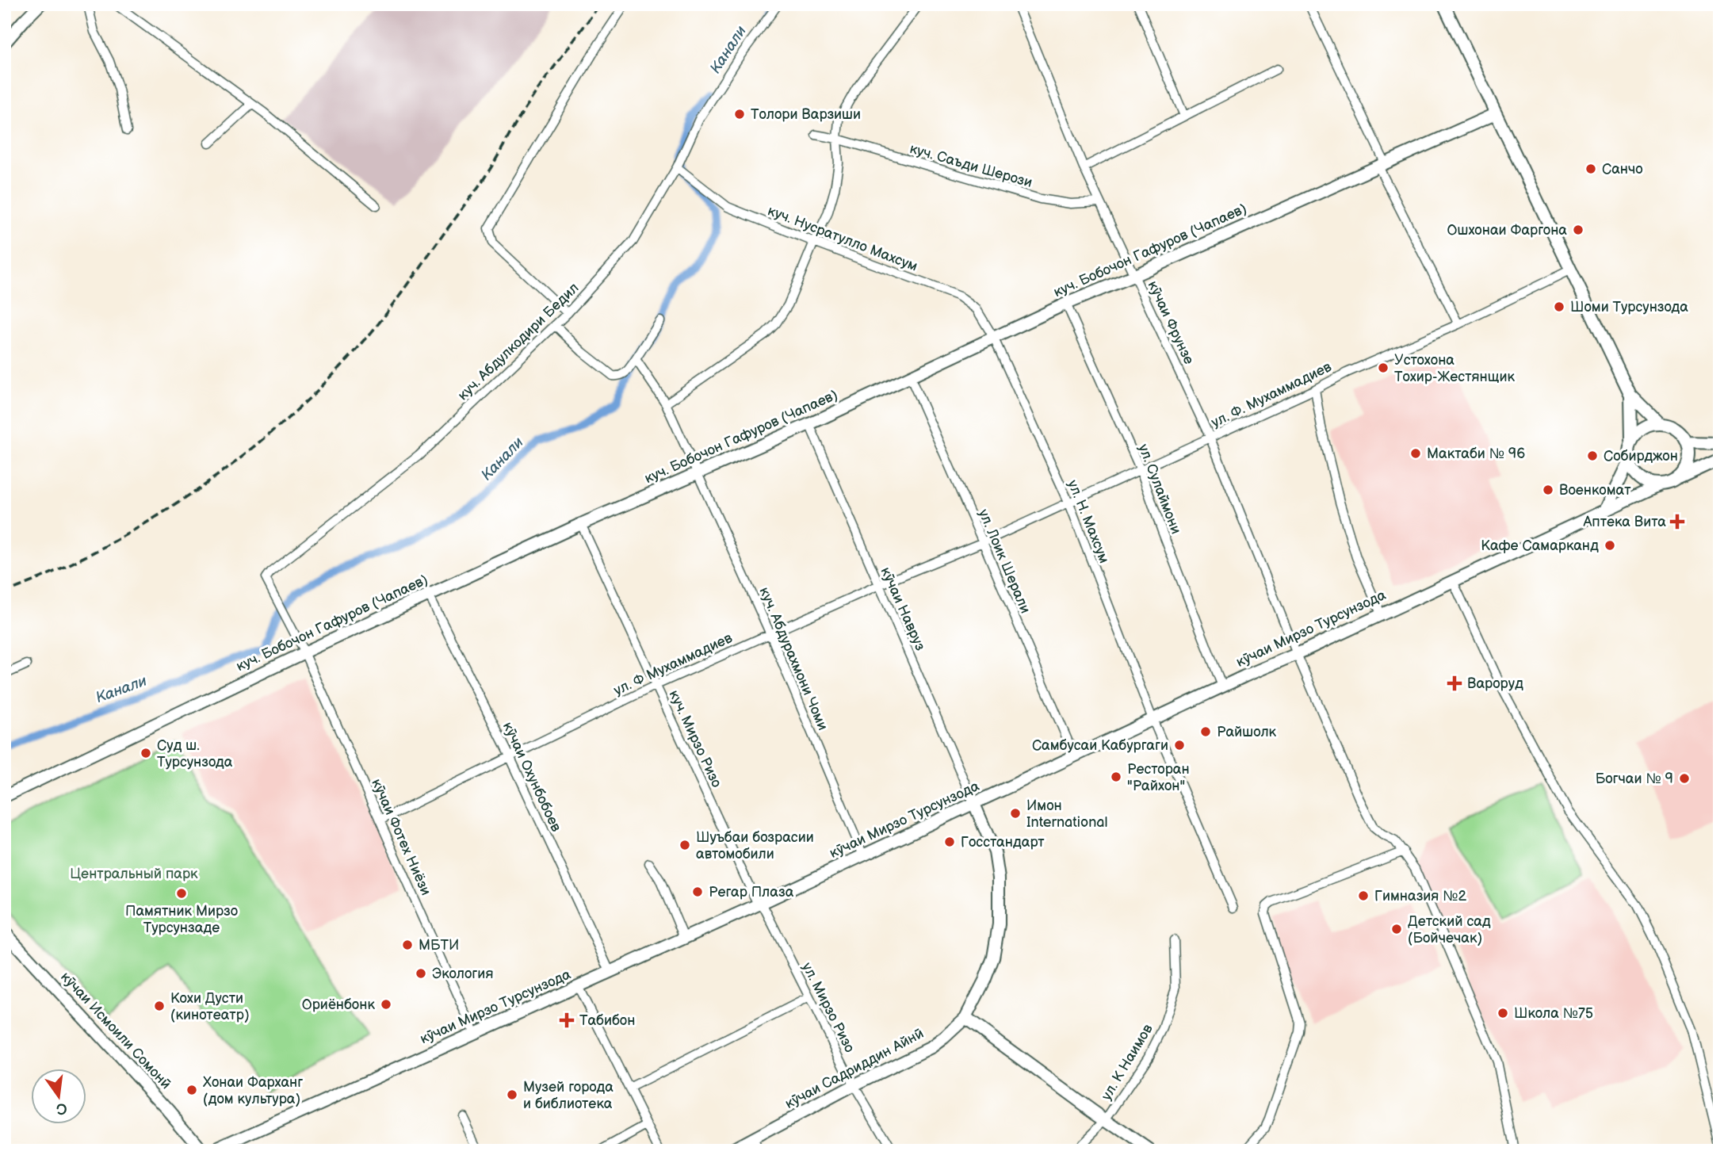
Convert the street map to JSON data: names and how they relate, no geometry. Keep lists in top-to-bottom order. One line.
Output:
{"streets":{"street":["куч. Саъди Шерози","куч. Нусратулло Махсум","куч. Бобочон Гафуров (Чапаев)","кӯчаи Фрунзе","куч. Абдулкодири Бедил","ул. Ф. Мухаммадиев","ул. Сулаймони","ул. Н. Махсум","ул. Лоик Шерали","кӯчаи Навруз","кӯчаи Мирзо Турсунзода","куч. Абдурахмони Чоми","ул. Ф Мухаммадиев","куч. Мирзо Ризо","кӯчаи Охунбобоев","кӯчаи Фотех Ниёзи","ул. Мирзо Ризо","кӯчаи Исмоили Сомонӣ","ул. К Наимов","кӯчаи Садриддин Айнӣ"]},"crossings":[["куч. Саъди Шерози","кӯчаи Фрунзе"],["куч. Нусратулло Махсум","куч. Бобочон Гафуров (Чапаев)"],["куч. Нусратулло Махсум","куч. Абдулкодири Бедил"],["куч. Нусратулло Махсум","ул. Н. Махсум"],["куч. Бобочон Гафуров (Чапаев)","кӯчаи Фрунзе"],["куч. Бобочон Гафуров (Чапаев)","куч. Абдулкодири Бедил"],["куч. Бобочон Гафуров (Чапаев)","ул. Сулаймони"],["куч. Бобочон Гафуров (Чапаев)","ул. Н. Махсум"],["куч. Бобочон Гафуров (Чапаев)","ул. Лоик Шерали"],["куч. Бобочон Гафуров (Чапаев)","кӯчаи Навруз"],["куч. Бобочон Гафуров (Чапаев)","куч. Абдурахмони Чоми"],["куч. Бобочон Гафуров (Чапаев)","куч. Мирзо Ризо"],["куч. Бобочон Гафуров (Чапаев)","кӯчаи Охунбобоев"],["куч. Бобочон Гафуров (Чапаев)","кӯчаи Фотех Ниёзи"],["кӯчаи Фрунзе","ул. Ф. Мухаммадиев"],["кӯчаи Фрунзе","кӯчаи Мирзо Турсунзода"],["куч. Абдулкодири Бедил","кӯчаи Фотех Ниёзи"],["ул. Ф. Мухаммадиев","ул. Сулаймони"],["ул. Ф. Мухаммадиев","ул. Н. Махсум"],["ул. Ф. Мухаммадиев","ул. Лоик Шерали"],["ул. Ф. Мухаммадиев","ул. Ф Мухаммадиев"],["ул. Сулаймони","кӯчаи Мирзо Турсунзода"],["ул. Н. Махсум","кӯчаи Мирзо Турсунзода"],["ул. Лоик Шерали","кӯчаи Мирзо Турсунзода"],["ул. Лоик Шерали","ул. Ф Мухаммадиев"],["кӯчаи Навруз","кӯчаи Мирзо Турсунзода"],["кӯчаи Навруз","ул. Ф Мухаммадиев"],["кӯчаи Навруз","кӯчаи Садриддин Айнӣ"],["кӯчаи Мирзо Турсунзода","куч. Абдурахмони Чоми"],["кӯчаи Мирзо Турсунзода","куч. Мирзо Ризо"],["кӯчаи Мирзо Турсунзода","кӯчаи Охунбобоев"],["кӯчаи Мирзо Турсунзода","кӯчаи Фотех Ниёзи"],["кӯчаи Мирзо Турсунзода","ул. Мирзо Ризо"],["кӯчаи Мирзо Турсунзода","кӯчаи Садриддин Айнӣ"],["куч. Абдурахмони Чоми","ул. Ф Мухаммадиев"],["ул. Ф Мухаммадиев","куч. Мирзо Ризо"],["ул. Ф Мухаммадиев","кӯчаи Охунбобоев"],["ул. Ф Мухаммадиев","кӯчаи Фотех Ниёзи"],["куч. Мирзо Ризо","ул. Мирзо Ризо"],["ул. Мирзо Ризо","кӯчаи Садриддин Айнӣ"]],"water":["Канали"],"parks":["Центральный парк"],"places":{"other":["Толори Варзиши","Санчо","Ошхонаи Фаргона","Шоми Турсунзода","Устохона Тохир-Жестянщик","Мактаби № 96","Собирджон","Военкомат","Кафе Самарканд","Райшолк","Самбусаи Кабургаги","Суд ш. Турсунзода","Ресторан \"Райхон\"","Богчаи № 9","Имон International","Госстандарт","Шуъбаи бозрасии автомобили","Регар Плаза","Памятник Мирзо Турсунзаде","Гимназия №2","Детский сад (Бойчечак)","МБТИ","Экология","Ориёнбонк","Кохи Дусти (кинотеатр)","Школа №75","Хонаи Фарханг (дом культура)","Музей города и библиотека"],"health":["Аптека Вита","Вароруд","Табибон"]},"north":"bottom"}
